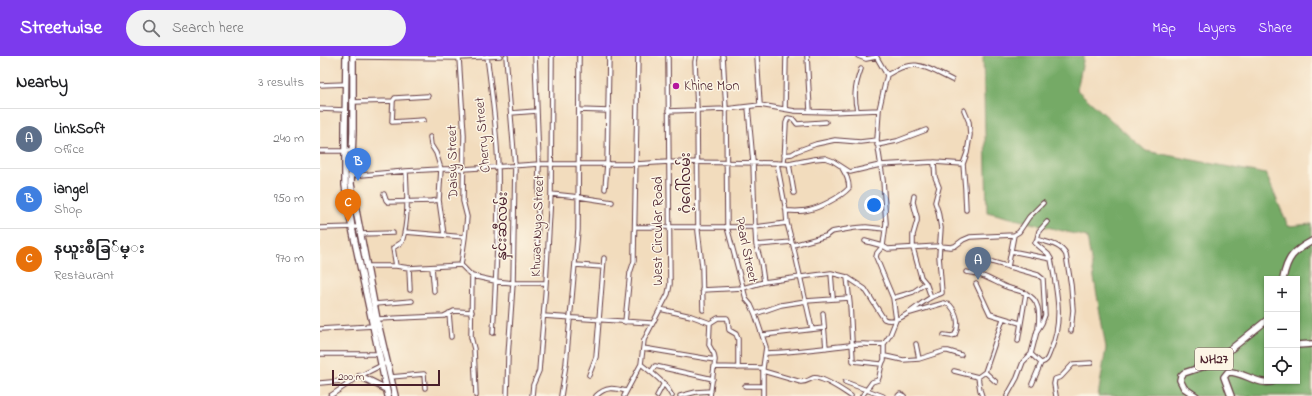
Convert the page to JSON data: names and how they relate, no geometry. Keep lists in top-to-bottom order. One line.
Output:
{"streets":{"highway":["NH27"],"street":["Cherry Street","Daisy Street","ဂံ့ဂေါ်လမ်း","နှင်းဆီလမ်း","Khwar Nyo Street","West Circular Road","Pearl Street"]},"places":["Khine Mon"],"scale_bar":"200 m","page":{"header":"Streetwise","search":"Search here","nav":["Map","Layers","Share"],"heading":["Nearby","3 results"],"list":[{"mark":"A","name":"LinkSoft","note":"Office","value":"240 m"},{"mark":"B","name":"iangel","note":"Shop","value":"950 m"},{"mark":"C","name":"နယူးစီခြ်မ္း","note":"Restaurant","value":"970 m"}],"pins":["B","C","A"],"map_buttons":["+","−"],"scale":"200 m"}}
